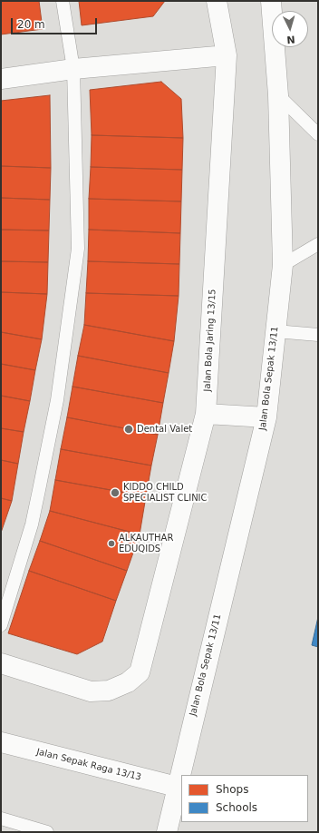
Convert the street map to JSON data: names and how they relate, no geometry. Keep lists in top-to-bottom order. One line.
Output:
{"streets":{"street":["Jalan Bola Jaring 13/15","Jalan Bola Sepak 13/11","Jalan Sepak Raga 13/13"]},"crossings":[["Jalan Bola Sepak 13/11","Jalan Sepak Raga 13/13"]],"places":["Dental Valet","KIDDO CHILD SPECIALIST CLINIC","ALKAUTHAR EDUQIDS"],"legend":["Shops","Schools"],"scale_bar":"20 m","north":"bottom"}
